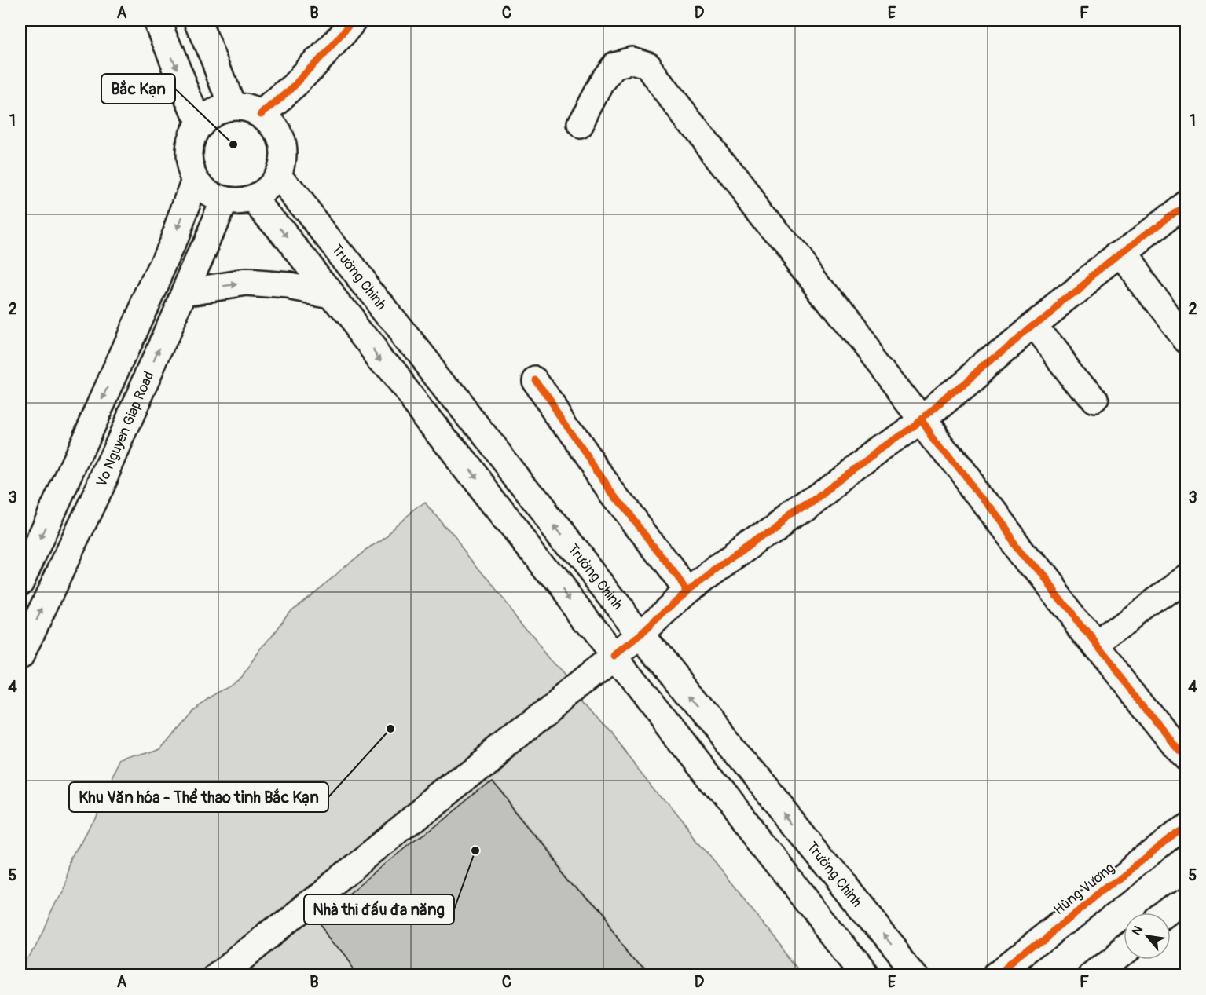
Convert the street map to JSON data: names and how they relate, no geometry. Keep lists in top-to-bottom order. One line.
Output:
{"streets":{"main road":["Trường Chinh","Vo Nguyen Giap Road","Hùng Vương"]},"crossings":[["Trường Chinh","Vo Nguyen Giap Road"]],"places":["Bắc Kạn","Khu Văn hóa - Thể thao tỉnh Bắc Kạn","Nhà thi đấu đa năng"],"north":"top left","grid":{"columns":["A","B","C","D","E","F"],"rows":["1","2","3","4","5"]}}
